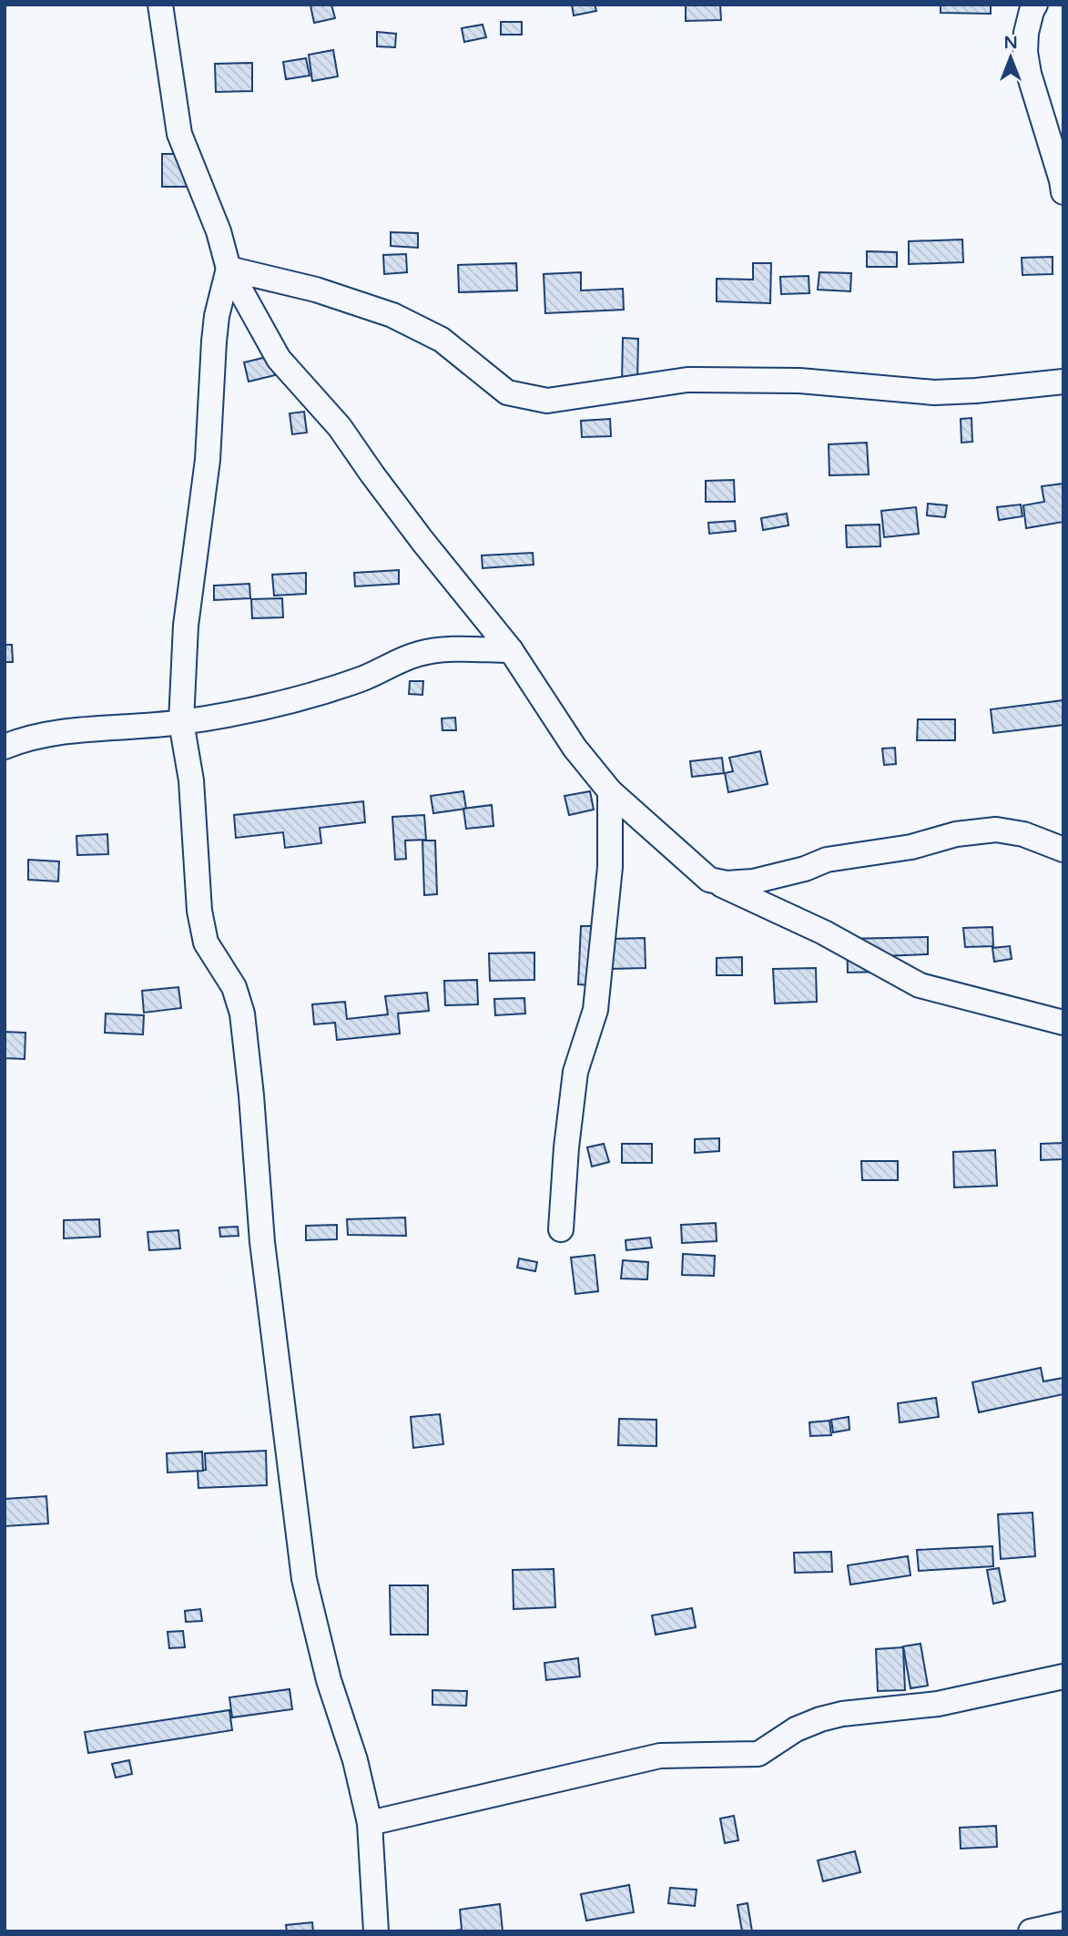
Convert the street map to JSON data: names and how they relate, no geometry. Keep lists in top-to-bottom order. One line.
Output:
{"north":"top"}
